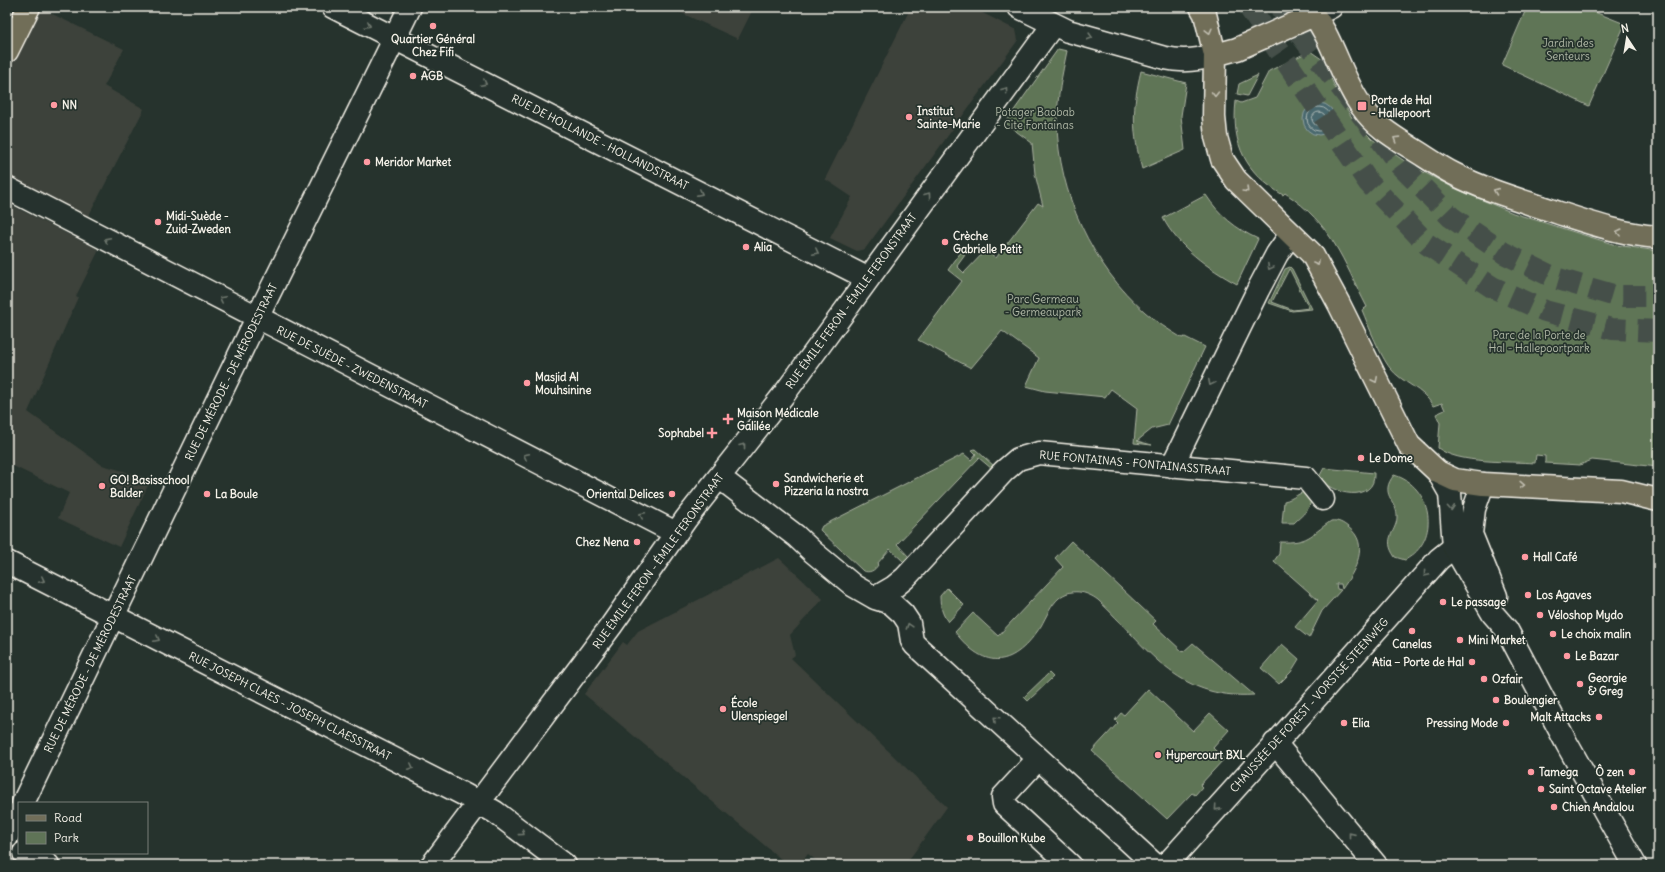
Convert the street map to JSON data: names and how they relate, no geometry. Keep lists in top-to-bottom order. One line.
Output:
{"streets":{"street":["RUE DE HOLLANDE - HOLLANDSTRAAT","RUE ÉMILE FERON - ÉMILE FERONSTRAAT","RUE DE SUÈDE - ZWEDENSTRAAT","RUE DE MÉRODE - DE MÉRODESTRAAT","RUE FONTAINAS - FONTAINASSTRAAT","CHAUSSÉE DE FOREST - VORSTSE STEENWEG","RUE JOSEPH CLAES - JOSEPH CLAESSTRAAT"]},"crossings":[["RUE DE HOLLANDE - HOLLANDSTRAAT","RUE ÉMILE FERON - ÉMILE FERONSTRAAT"],["RUE DE HOLLANDE - HOLLANDSTRAAT","RUE DE MÉRODE - DE MÉRODESTRAAT"],["RUE ÉMILE FERON - ÉMILE FERONSTRAAT","RUE DE SUÈDE - ZWEDENSTRAAT"],["RUE ÉMILE FERON - ÉMILE FERONSTRAAT","RUE JOSEPH CLAES - JOSEPH CLAESSTRAAT"],["RUE DE SUÈDE - ZWEDENSTRAAT","RUE DE MÉRODE - DE MÉRODESTRAAT"],["RUE DE MÉRODE - DE MÉRODESTRAAT","RUE JOSEPH CLAES - JOSEPH CLAESSTRAAT"]],"one_way":["RUE DE HOLLANDE - HOLLANDSTRAAT","RUE ÉMILE FERON - ÉMILE FERONSTRAAT","RUE DE SUÈDE - ZWEDENSTRAAT","CHAUSSÉE DE FOREST - VORSTSE STEENWEG","RUE JOSEPH CLAES - JOSEPH CLAESSTRAAT"],"parks":["Jardin des Senteurs","Potager Baobab - Cite Fontainas","Parc Germeau - Germeaupark","Parc de la Porte de Hal - Hallepoortpark"],"places":{"other":["Quartier Général Chez Fifi","AGB","NN","Institut Sainte-Marie","Meridor Market","Midi-Suède - Zuid-Zweden","Crèche Gabrielle Petit","Alia","Masjid Al Mouhsinine","Le Dome","Sandwicherie et Pizzeria la nostra","GO! Basisschool Balder","La Boule","Oriental Delices","Chez Nena","Hall Café","Los Agaves","Le passage","Véloshop Mydo","Canelas","Le choix malin","Mini Market","Le Bazar","Atia – Porte de Hal","Ozfair","Georgie & Greg","Boulengier","École Ulenspiegel","Malt Attacks","Elia","Pressing Mode","Hypercourt BXL","Tamega","Ô zen","Saint Octave Atelier","Chien Andalou","Bouillon Kube"],"transit":["Porte de Hal - Hallepoort"],"health":["Maison Médicale Galilée","Sophabel"]},"legend":["Road","Park"],"north":"top"}
